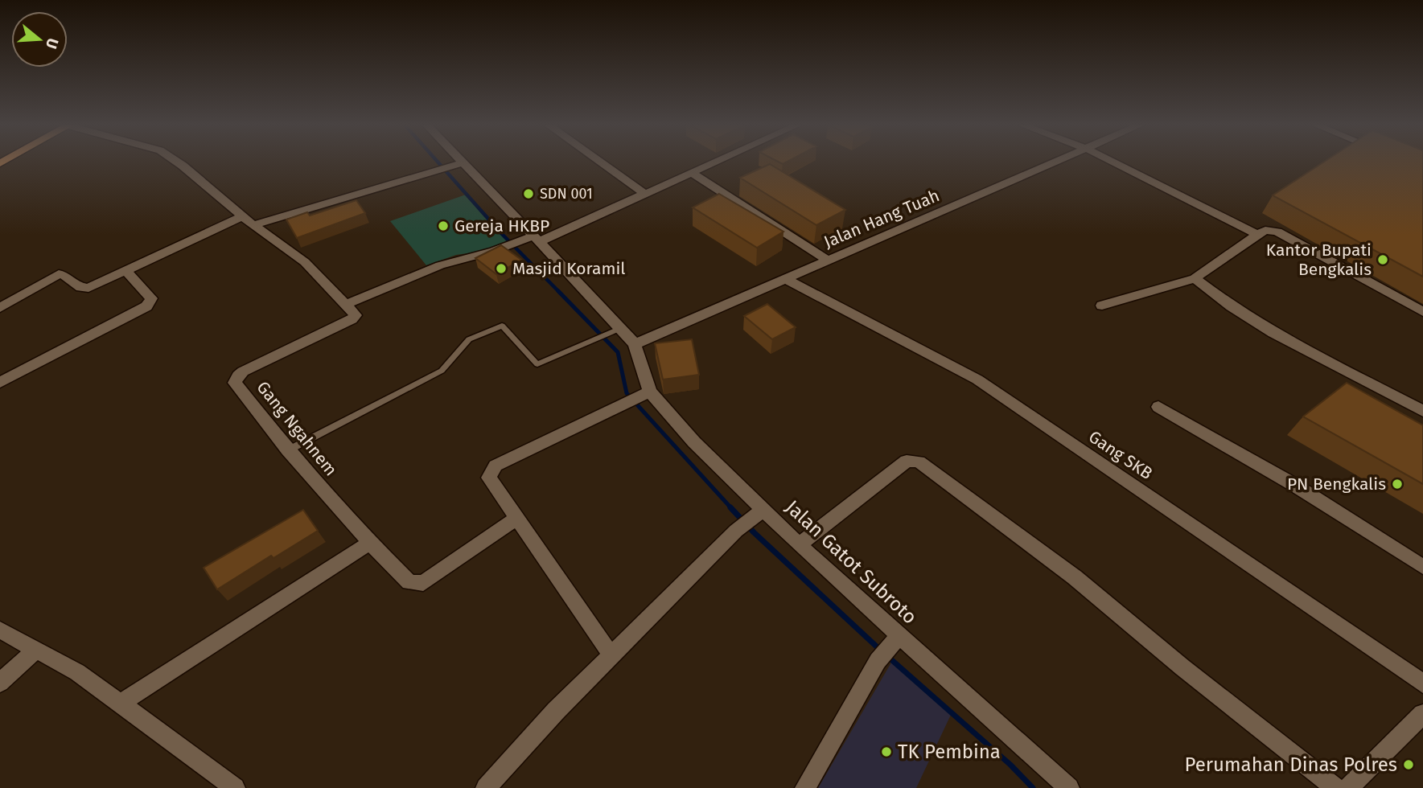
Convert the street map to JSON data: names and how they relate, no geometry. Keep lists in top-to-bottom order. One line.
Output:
{"streets":{"street":["Jalan Hang Tuah","Gang Ngahnem","Gang SKB","Jalan Gatot Subroto"]},"crossings":[["Jalan Hang Tuah","Gang SKB"],["Jalan Hang Tuah","Jalan Gatot Subroto"]],"places":["SDN 001","Gereja HKBP","Kantor Bupati Bengkalis","Masjid Koramil","PN Bengkalis","TK Pembina","Perumahan Dinas Polres"],"north":"right"}
